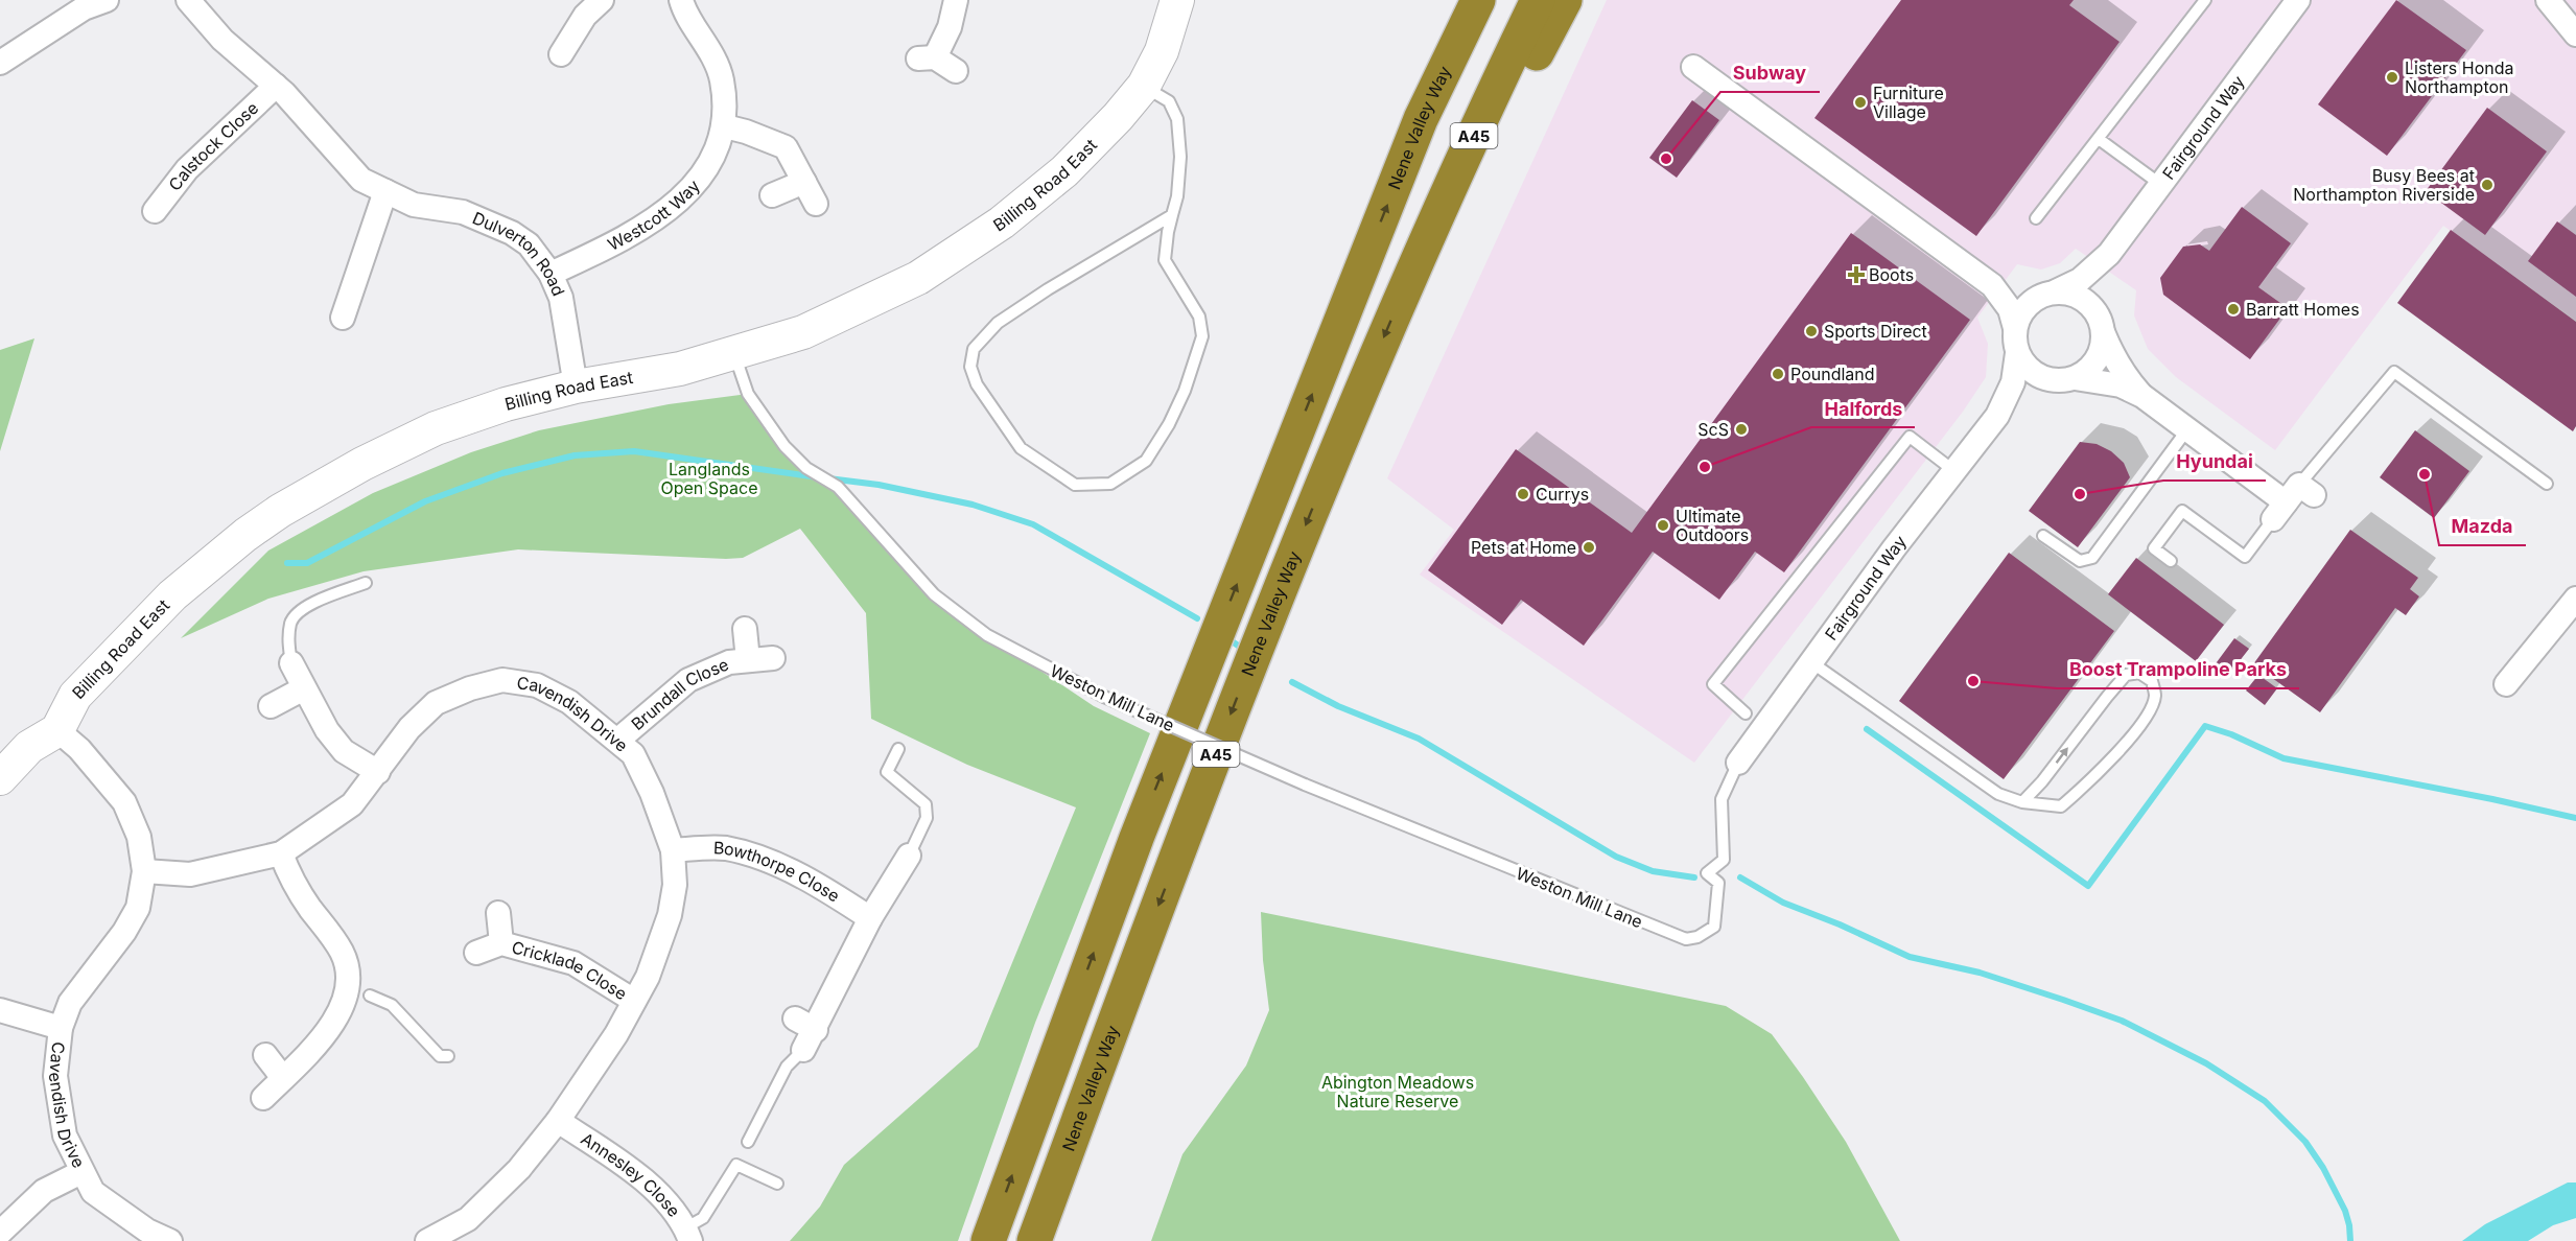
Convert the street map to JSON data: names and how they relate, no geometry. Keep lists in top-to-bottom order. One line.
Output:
{"streets":{"highway":["Nene Valley Way","A45"],"street":["Fairground Way","Calstock Close","Billing Road East","Westcott Way","Dulverton Road","Brundall Close","Cavendish Drive","Bowthorpe Close","Cricklade Close","Annesley Close"],"lane":["Weston Mill Lane"]},"crossings":[["Fairground Way","Weston Mill Lane"],["Calstock Close","Dulverton Road"],["Billing Road East","Dulverton Road"],["Billing Road East","Weston Mill Lane"],["Billing Road East","Cavendish Drive"],["Westcott Way","Dulverton Road"],["Brundall Close","Cavendish Drive"],["Cavendish Drive","Bowthorpe Close"],["Cavendish Drive","Cricklade Close"],["Cavendish Drive","Annesley Close"]],"parks":["Langlands Open Space","Abington Meadows Nature Reserve"],"places":{"other":["Listers Honda Northampton","Furniture Village","Subway","Busy Bees at Northampton Riverside","Barratt Homes","Sports Direct","Poundland","ScS","Halfords","Mazda","Currys","Hyundai","Ultimate Outdoors","Pets at Home","Boost Trampoline Parks"],"health":["Boots"]}}
